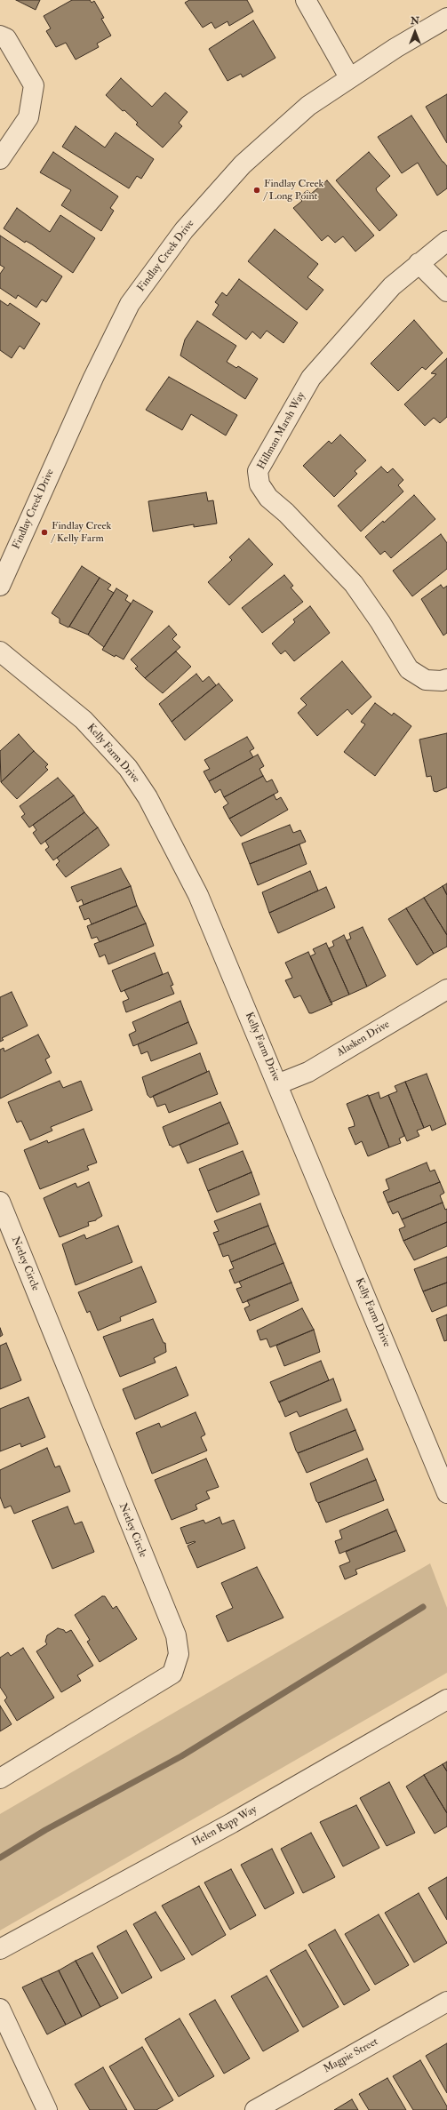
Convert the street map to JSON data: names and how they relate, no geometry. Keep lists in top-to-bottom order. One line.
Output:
{"streets":{"street":["Findlay Creek Drive","Hillman Marsh Way","Kelly Farm Drive","Alasken Drive","Netley Circle","Helen Rapp Way","Magpie Street"]},"crossings":[["Kelly Farm Drive","Alasken Drive"]],"places":["Findlay Creek / Long Point","Findlay Creek / Kelly Farm"],"north":"top"}
